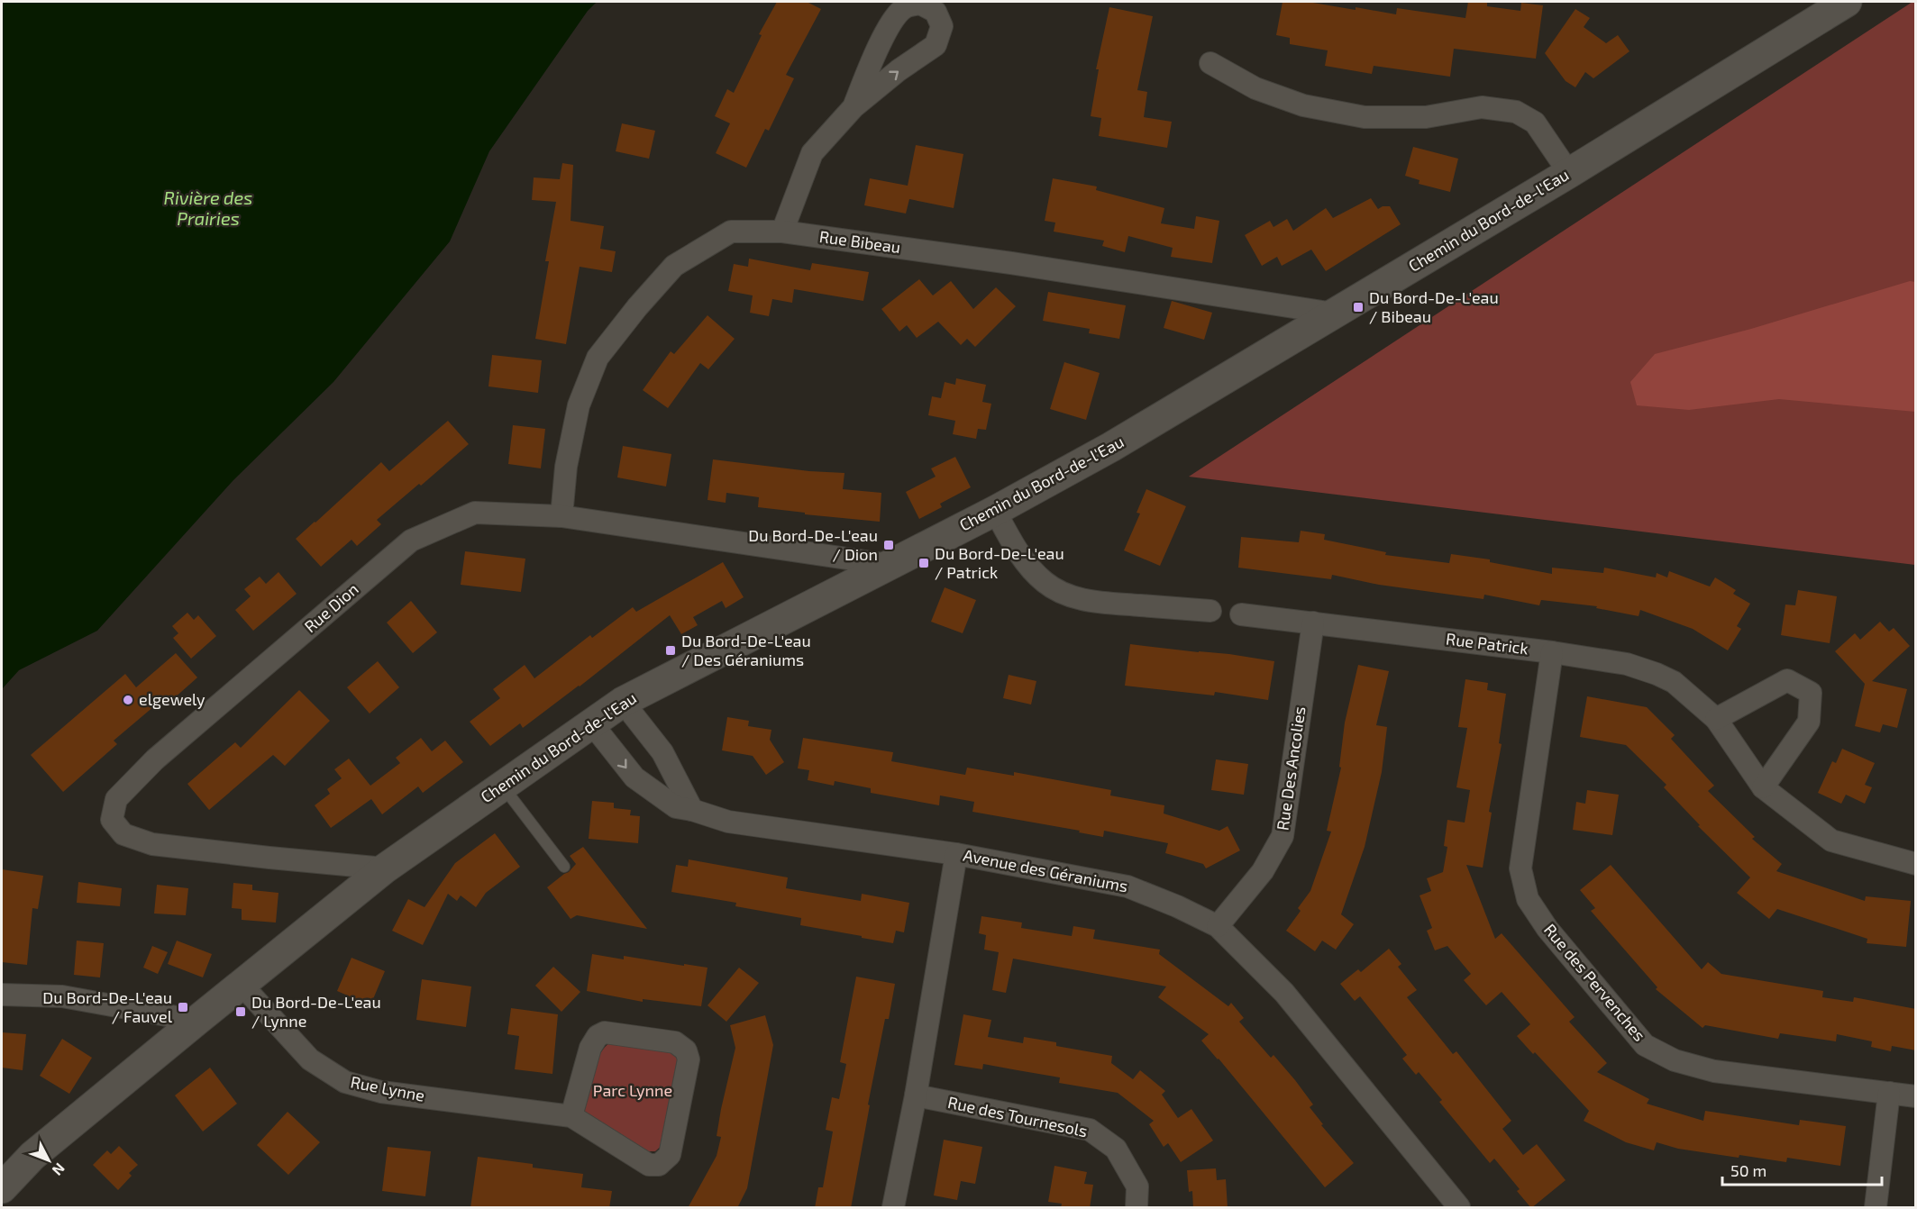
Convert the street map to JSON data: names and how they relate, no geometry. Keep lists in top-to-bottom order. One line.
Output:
{"streets":{"street":["Chemin du Bord-de-l'Eau","Rue Bibeau","Rue Dion","Rue Patrick","Rue Des Ancolies","Avenue des Géraniums","Rue des Pervenches","Rue Lynne","Rue des Tournesols"]},"crossings":[["Chemin du Bord-de-l'Eau","Rue Bibeau"],["Chemin du Bord-de-l'Eau","Rue Dion"],["Chemin du Bord-de-l'Eau","Avenue des Géraniums"],["Chemin du Bord-de-l'Eau","Rue Lynne"],["Rue Bibeau","Rue Dion"],["Rue Patrick","Rue Des Ancolies"],["Rue Patrick","Rue des Pervenches"],["Rue Des Ancolies","Avenue des Géraniums"]],"water":["Rivière des Prairies"],"parks":["Parc Lynne"],"places":{"transit":["Du Bord-De-L'eau / Bibeau","Du Bord-De-L'eau / Dion","Du Bord-De-L'eau / Patrick","Du Bord-De-L'eau / Des Géraniums","Du Bord-De-L'eau / Fauvel","Du Bord-De-L'eau / Lynne"],"other":["elgewely"]},"scale_bar":"50 m","north":"bottom right"}
